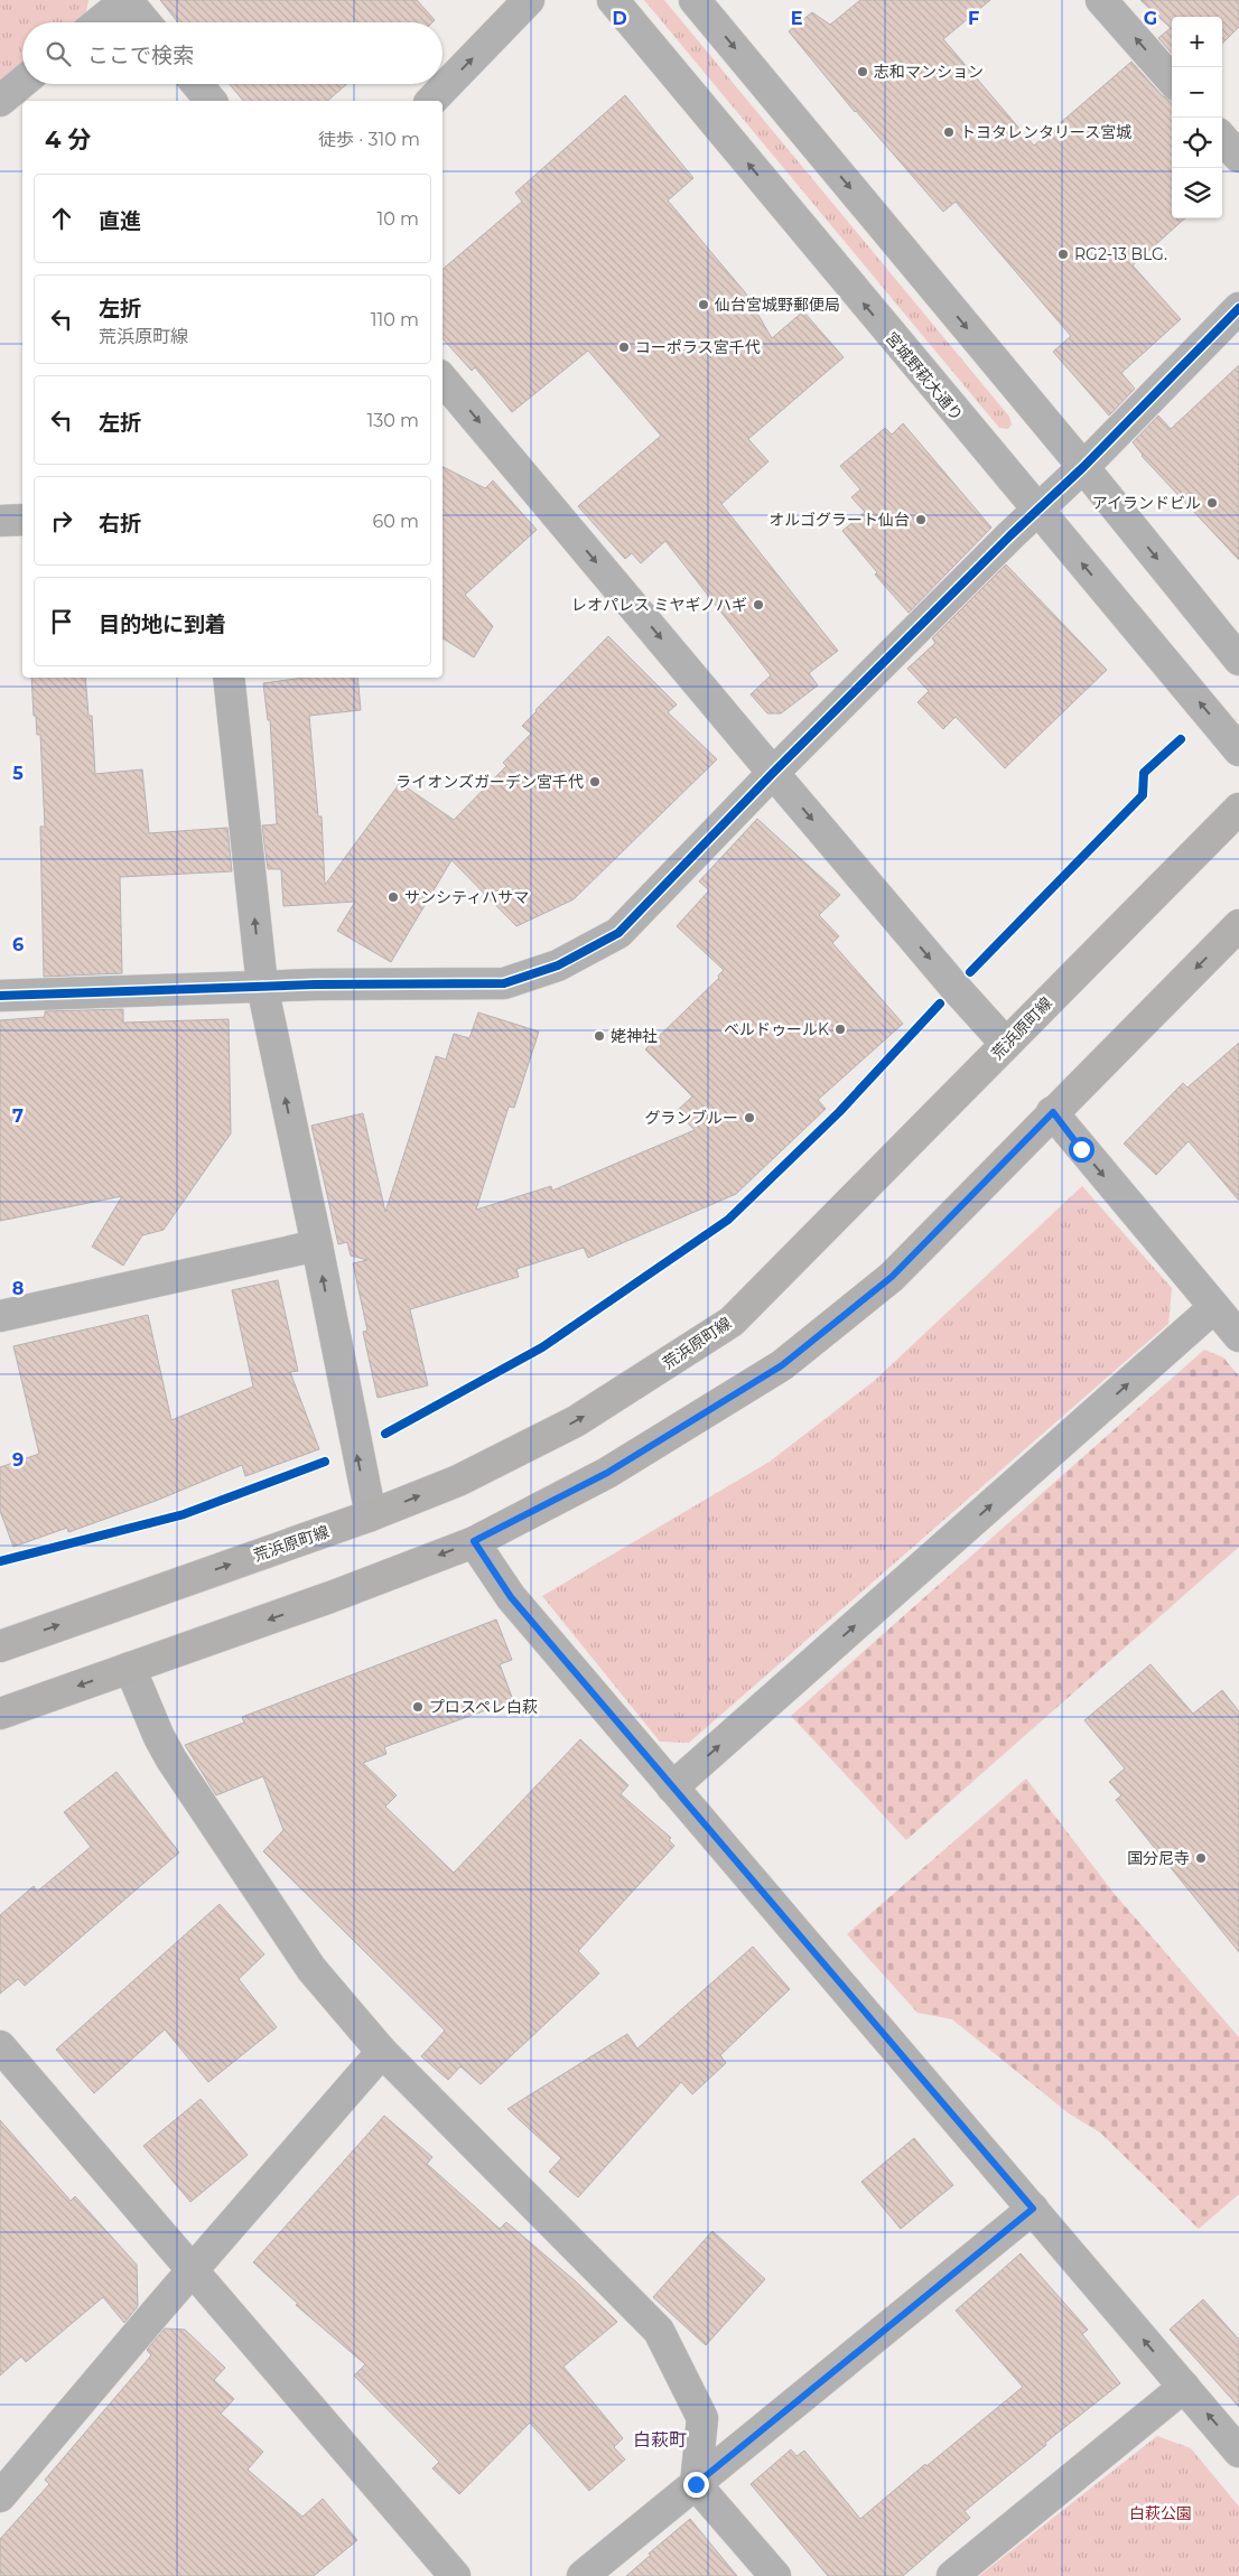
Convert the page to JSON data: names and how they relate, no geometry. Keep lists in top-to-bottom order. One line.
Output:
{"streets":{"main road":["荒浜原町線"],"street":["宮城野萩大通り"]},"districts":["白萩町"],"parks":["白萩公園"],"places":["志和マンション","トヨタレンタリース宮城","RG2-13 BLG.","仙台宮城野郵便局","コーポラス宮千代","アイランドビル","オルゴグラート仙台","レオパレス ミヤギノハギ","ライオンズガーデン宮千代","サンシティハサマ","ベルドゥールK","姥神社","グランブルー","プロスペレ白萩","国分尼寺"],"page":{"map_buttons":["+","−"],"search":"ここで検索","heading":["4 分","徒歩 · 310 m"],"list":[["直進","10 m"],["左折","荒浜原町線","110 m"],["左折","130 m"],["右折","60 m"],"目的地に到着"]},"grid":{"columns":["D","E","F","G"],"rows":["5","6","7","8","9"]}}
